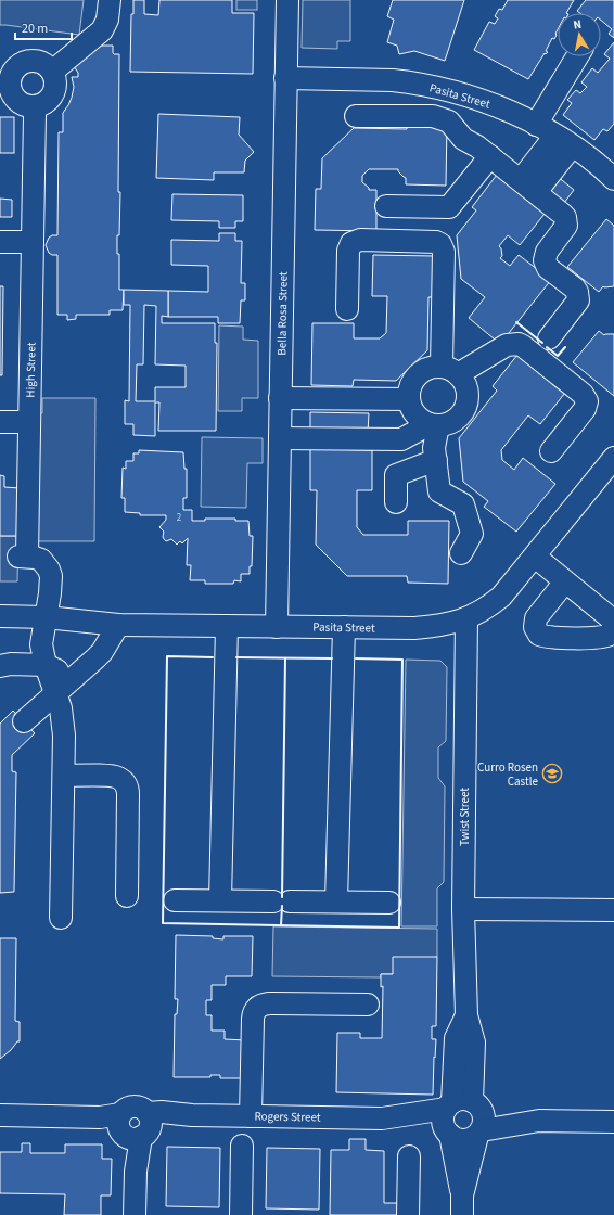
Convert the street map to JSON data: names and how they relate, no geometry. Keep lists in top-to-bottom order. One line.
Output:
{"streets":{"street":["Pasita Street","Bella Rosa Street","High Street","Twist Street","Rogers Street"]},"crossings":[["Pasita Street","Bella Rosa Street"],["Pasita Street","High Street"],["Pasita Street","Twist Street"],["Twist Street","Rogers Street"]],"places":{"school or university":["Curro Rosen Castle"]},"house_numbers":["2"],"scale_bar":"20 m","north":"top"}
